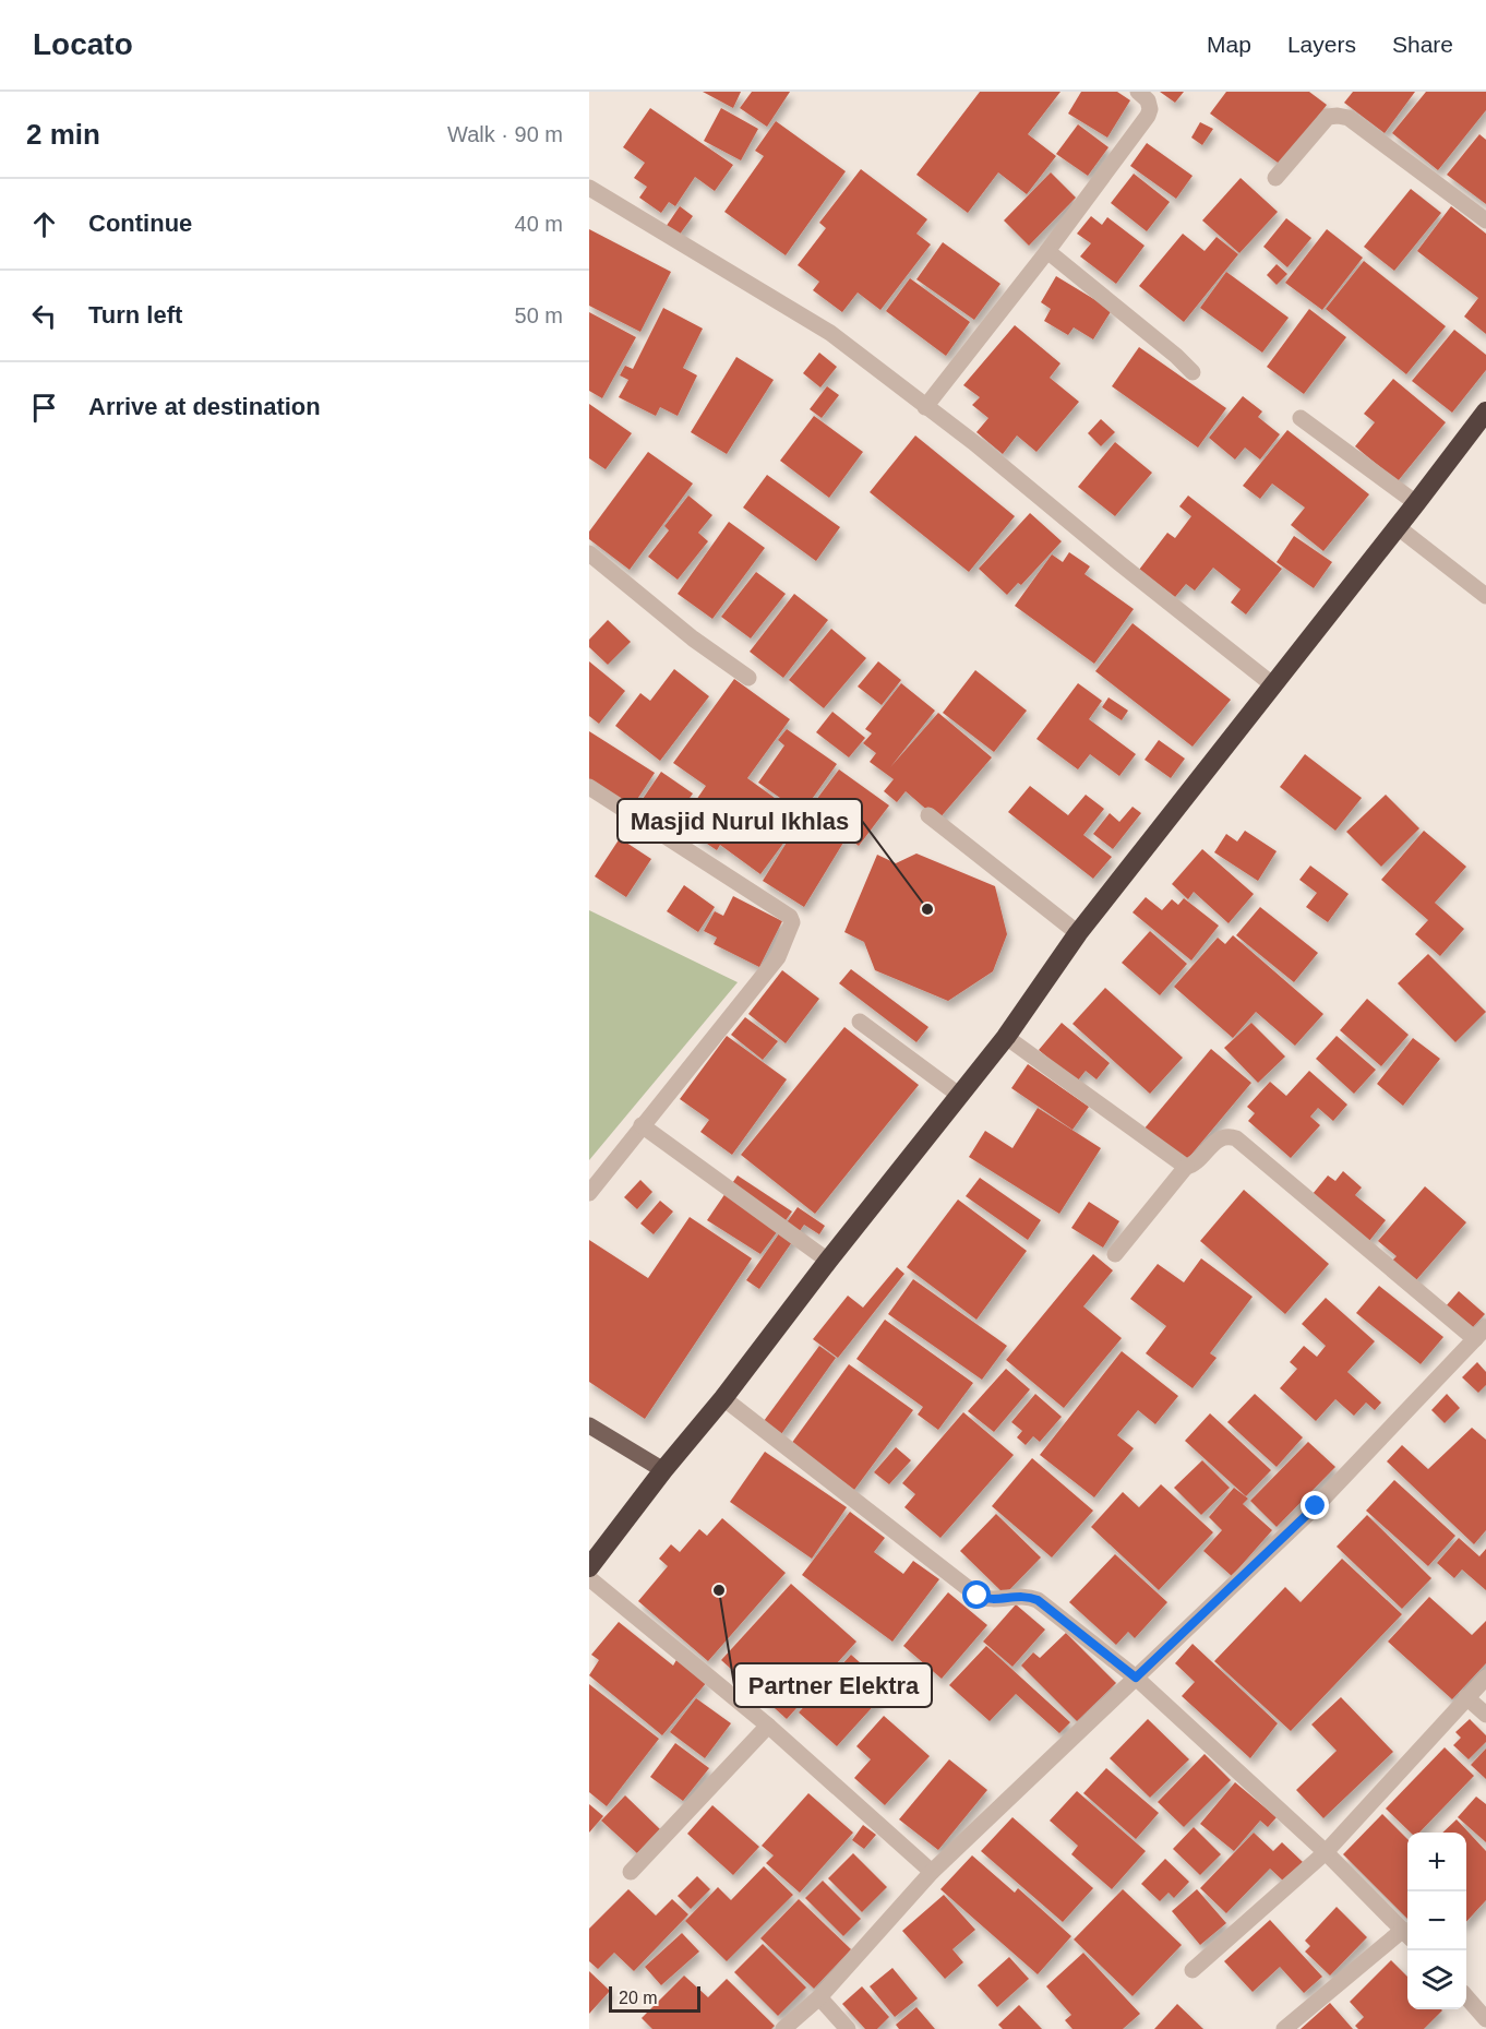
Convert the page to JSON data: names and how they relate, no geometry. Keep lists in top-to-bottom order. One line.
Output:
{"places":["Masjid Nurul Ikhlas","Partner Elektra"],"scale_bar":"20 m","page":{"header":"Locato","nav":["Map","Layers","Share"],"heading":["2 min","Walk · 90 m"],"list":[["Continue","40 m"],["Turn left","50 m"],"Arrive at destination"],"map_buttons":["+","−"],"scale":"20 m"}}
